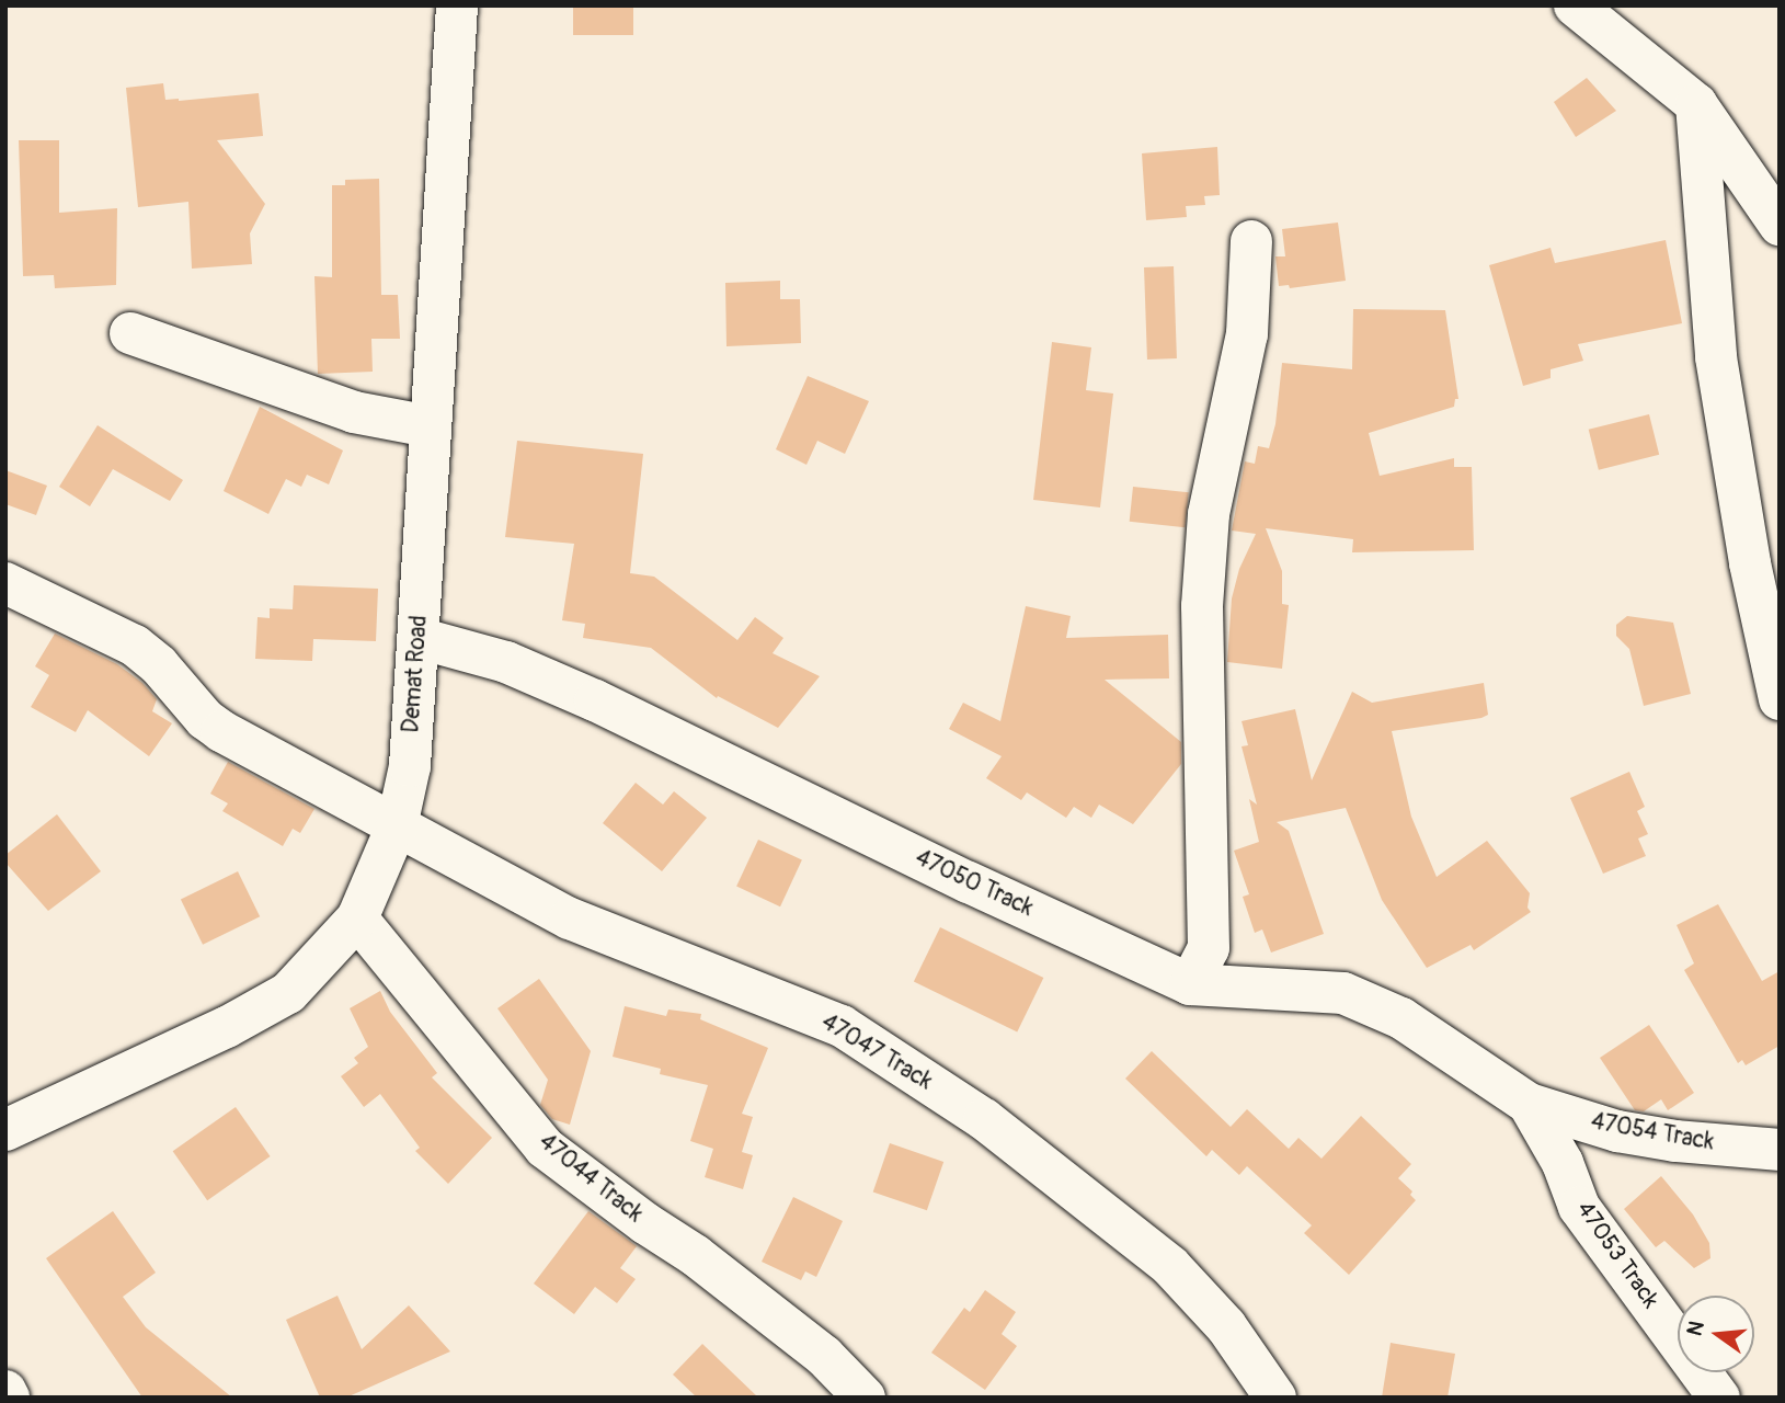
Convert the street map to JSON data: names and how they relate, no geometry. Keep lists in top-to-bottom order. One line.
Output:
{"streets":{"street":["Demat Road","47050 Track","47047 Track","47054 Track","47044 Track","47053 Track"]},"crossings":[["Demat Road","47050 Track"],["Demat Road","47047 Track"],["Demat Road","47044 Track"],["47050 Track","47054 Track"],["47050 Track","47053 Track"],["47054 Track","47053 Track"]],"north":"left"}
